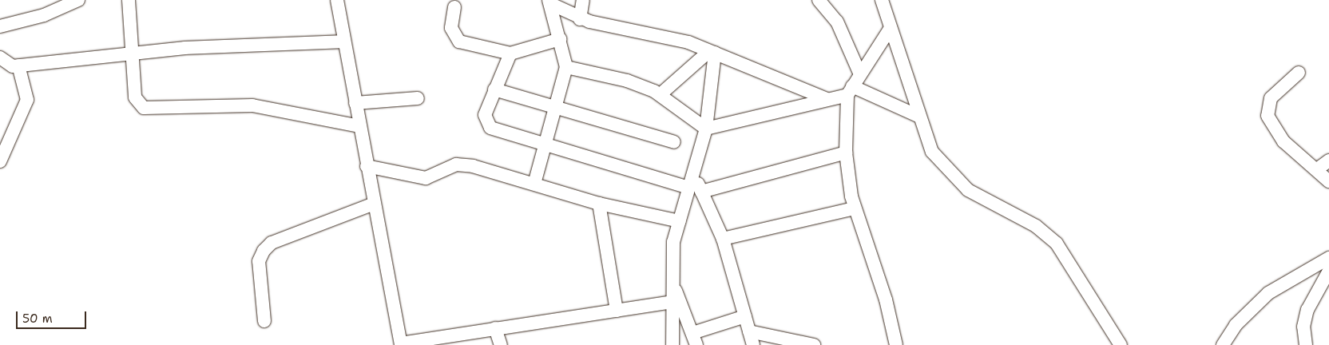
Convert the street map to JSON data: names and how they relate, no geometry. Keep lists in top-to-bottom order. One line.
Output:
{"scale_bar":"50 m"}
